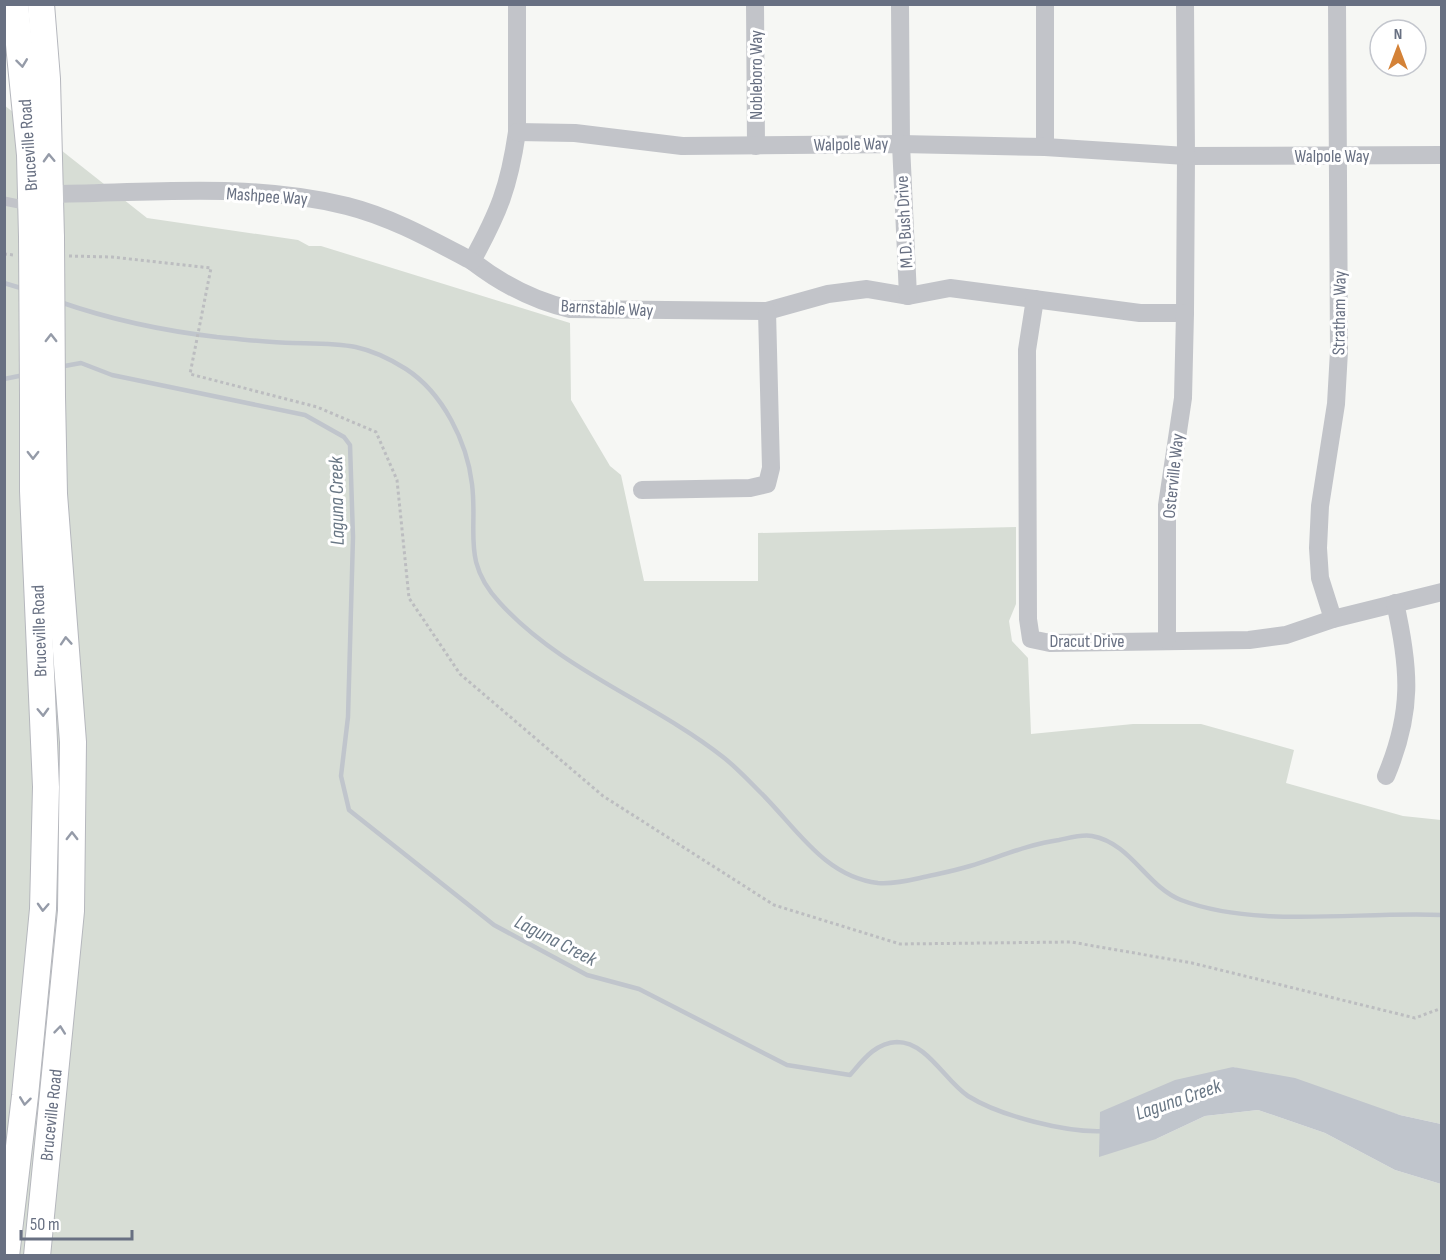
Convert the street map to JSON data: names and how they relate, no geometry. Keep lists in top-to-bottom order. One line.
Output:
{"streets":{"main road":["Bruceville Road"],"street":["Nobleboro Way","Walpole Way","Mashpee Way","M.D. Bush Drive","Barnstable Way","Stratham Way","Osterville Way","Dracut Drive"]},"crossings":[["Nobleboro Way","Walpole Way"],["Walpole Way","M.D. Bush Drive"],["Walpole Way","Stratham Way"],["Bruceville Road","Mashpee Way"],["Mashpee Way","Barnstable Way"],["M.D. Bush Drive","Barnstable Way"],["Stratham Way","Dracut Drive"],["Osterville Way","Dracut Drive"]],"water":["Laguna Creek"],"scale_bar":"50 m","north":"top"}
